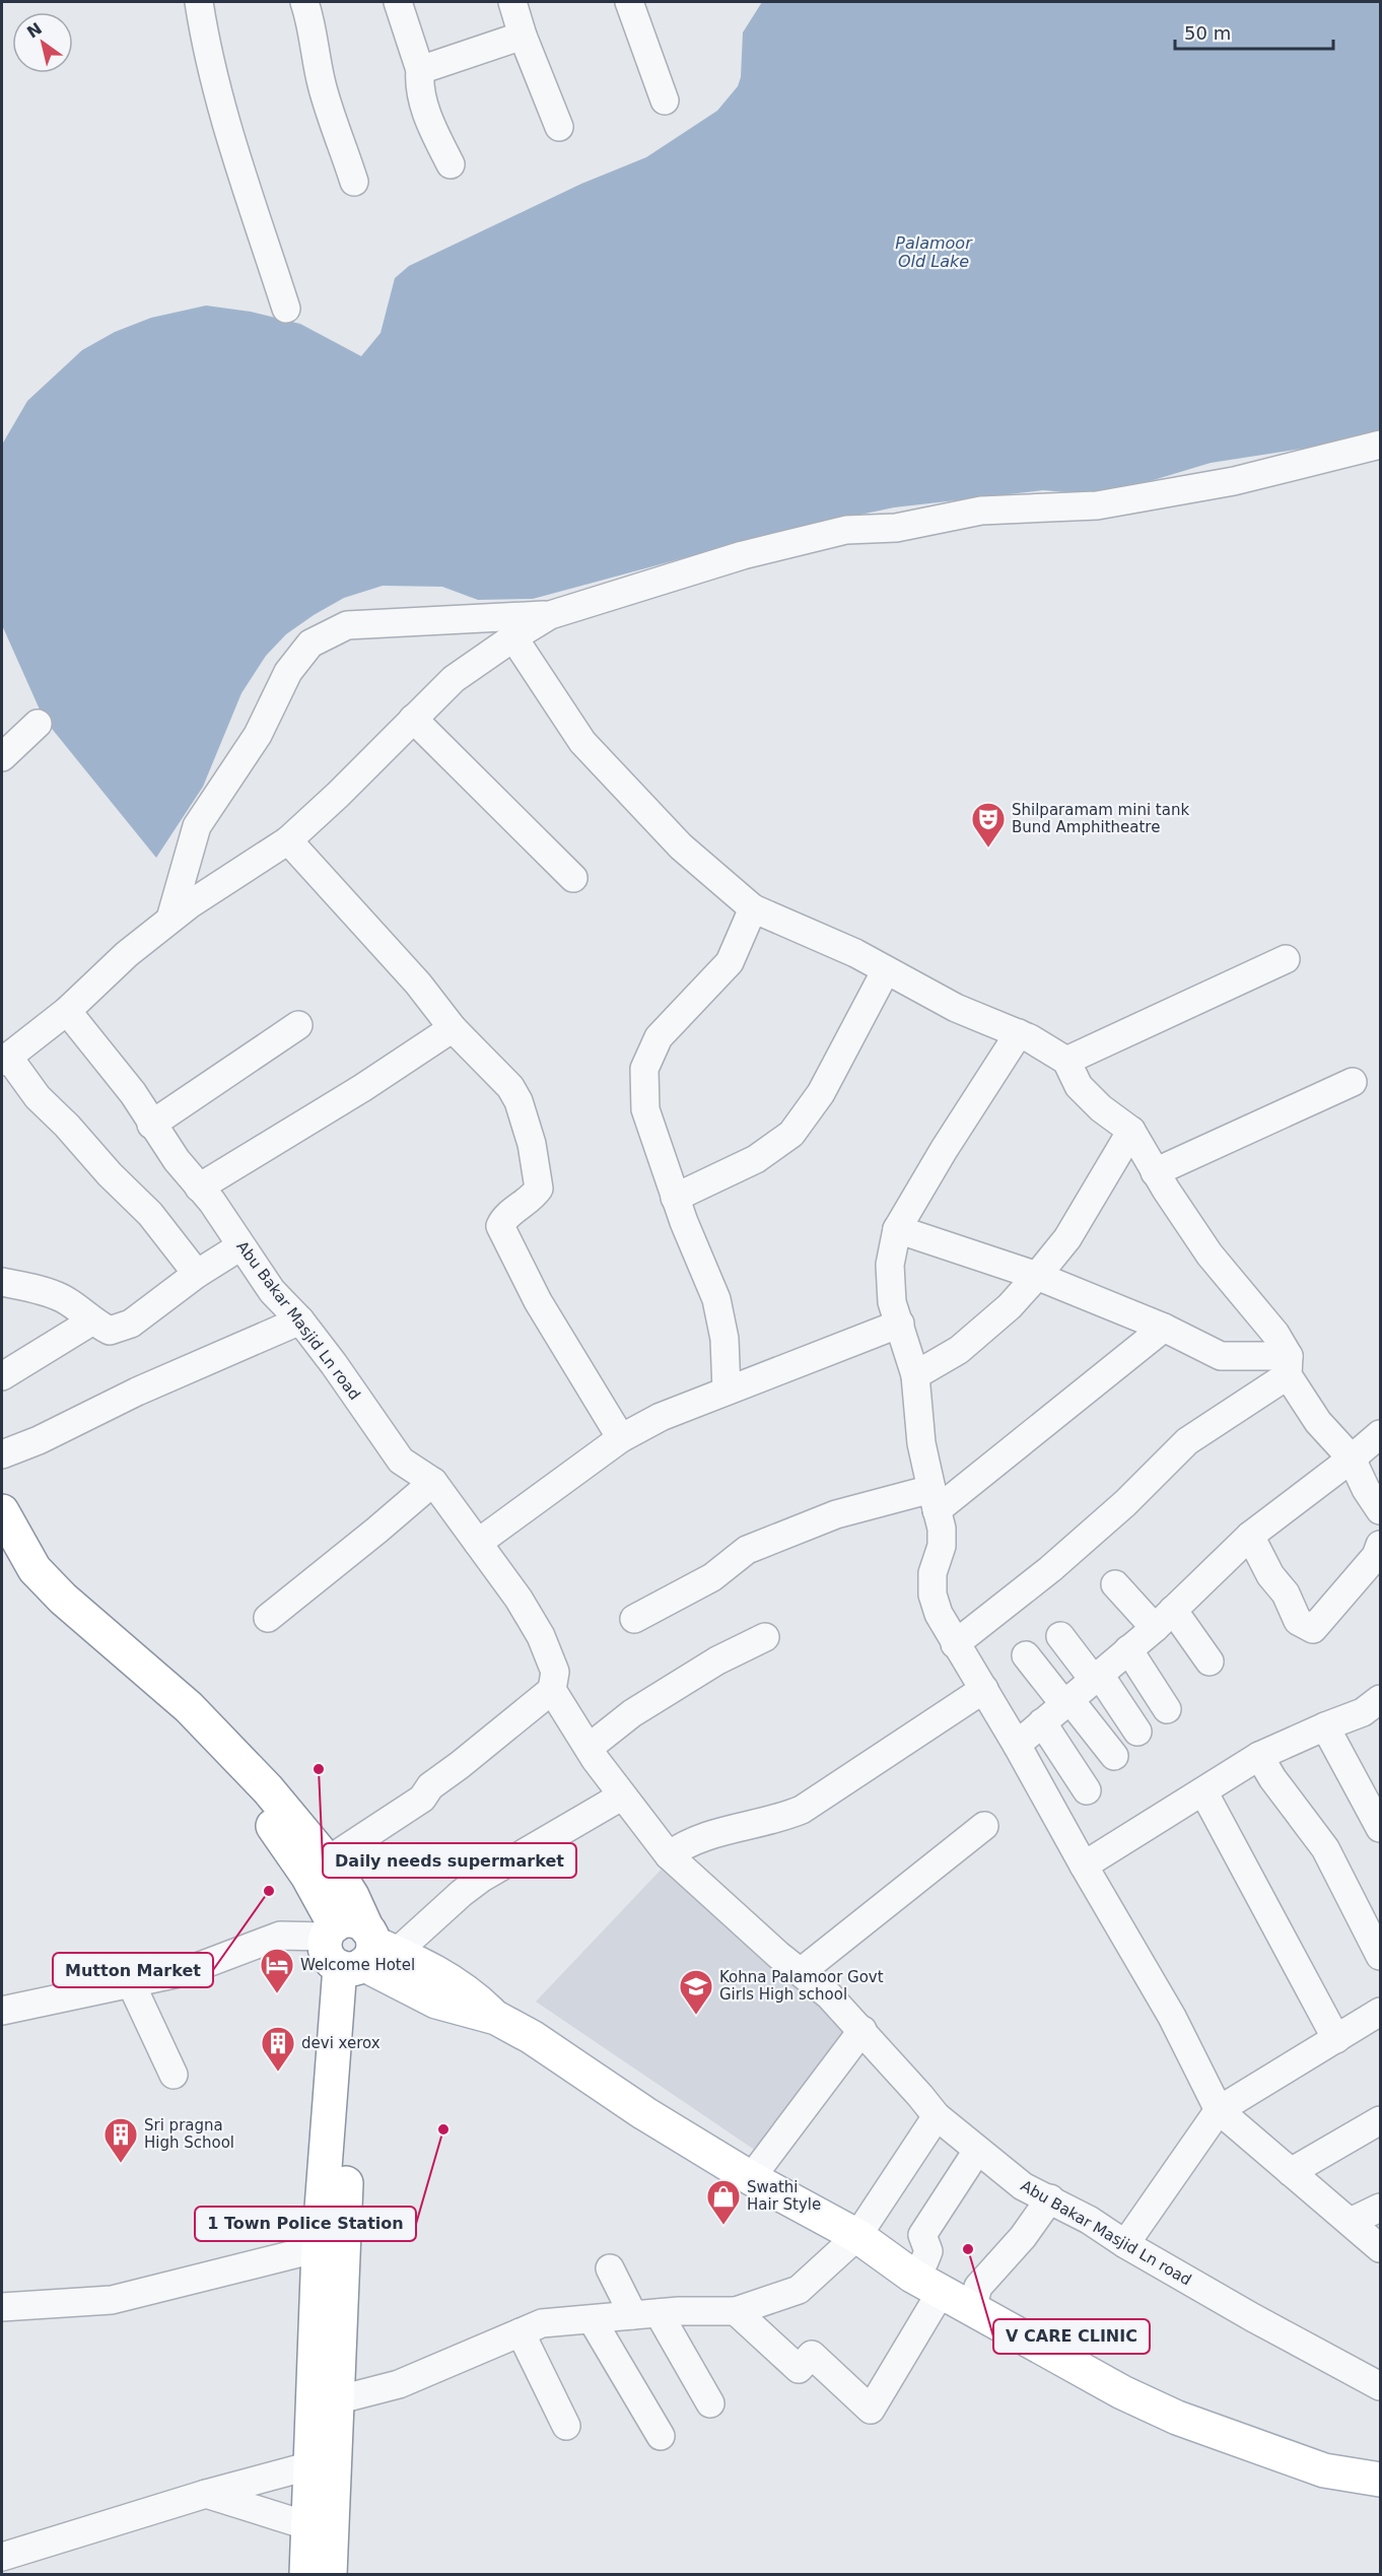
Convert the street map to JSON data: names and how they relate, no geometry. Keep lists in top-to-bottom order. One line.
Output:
{"streets":{"street":["Abu Bakar Masjid Ln road"]},"water":["Palamoor Old Lake"],"places":{"theatre":["Shilparamam mini tank Bund Amphitheatre"],"other":["Daily needs supermarket","Mutton Market","1 Town Police Station","V CARE CLINIC"],"hotel":["Welcome Hotel"],"school or university":["Kohna Palamoor Govt Girls High school"],"building":["devi xerox","Sri pragna High School"],"shop":["Swathi Hair Style"]},"scale_bar":"50 m","north":"top left"}
